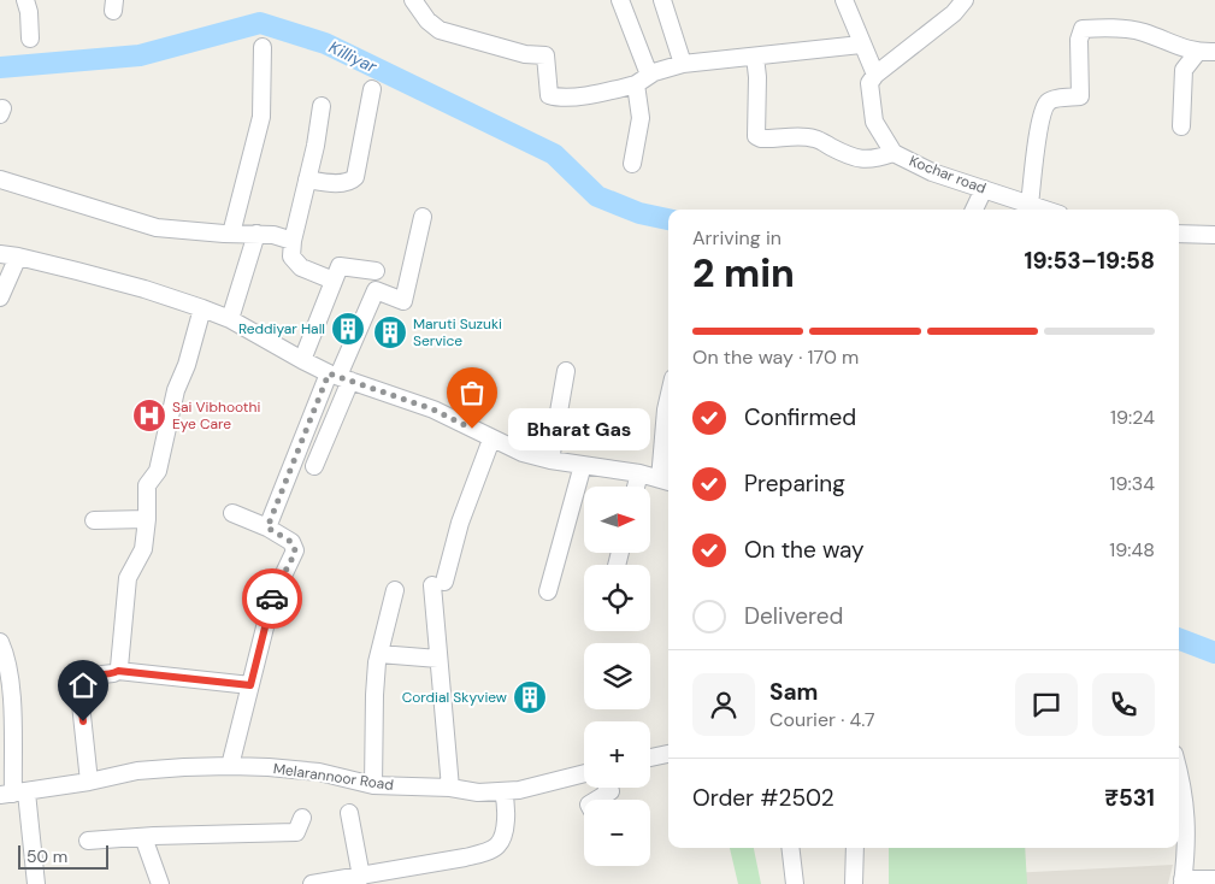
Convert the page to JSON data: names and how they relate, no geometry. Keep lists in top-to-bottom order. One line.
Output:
{"streets":{"street":["Kochar road","Melarannoor Road"]},"water":["Killiyar"],"places":{"building":["Reddiyar Hall","Maruti Suzuki Service","Cordial Skyview"],"hospital":["Sai Vibhoothi Eye Care"],"other":["Bharat Gas"]},"scale_bar":"50 m","north":"right","page":{"heading":["2 min","Arriving in","19:53–19:58"],"panel":["Sam","Courier · 4.7","Order #2502","₹531"],"bar":"On the way · 170 m","list":[["Confirmed","19:24"],["Preparing","19:34"],["On the way","19:48"],"Delivered"],"bubble":"Bharat Gas","map_buttons":["+","−"],"scale":"50 m"}}
